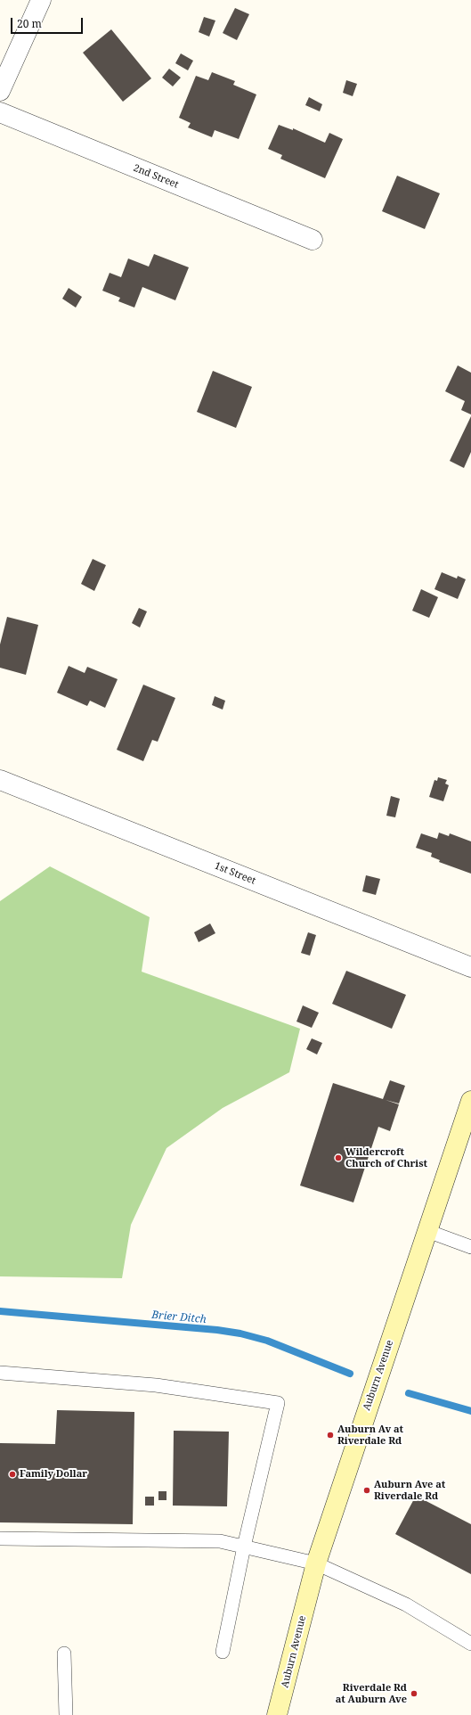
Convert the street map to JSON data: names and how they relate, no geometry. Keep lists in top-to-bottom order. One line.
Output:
{"streets":{"street":["2nd Street","1st Street","Auburn Avenue"]},"water":["Brier Ditch"],"places":["Wildercroft Church of Christ","Auburn Av at Riverdale Rd","Family Dollar","Auburn Ave at Riverdale Rd","Riverdale Rd at Auburn Ave"],"scale_bar":"20 m"}
